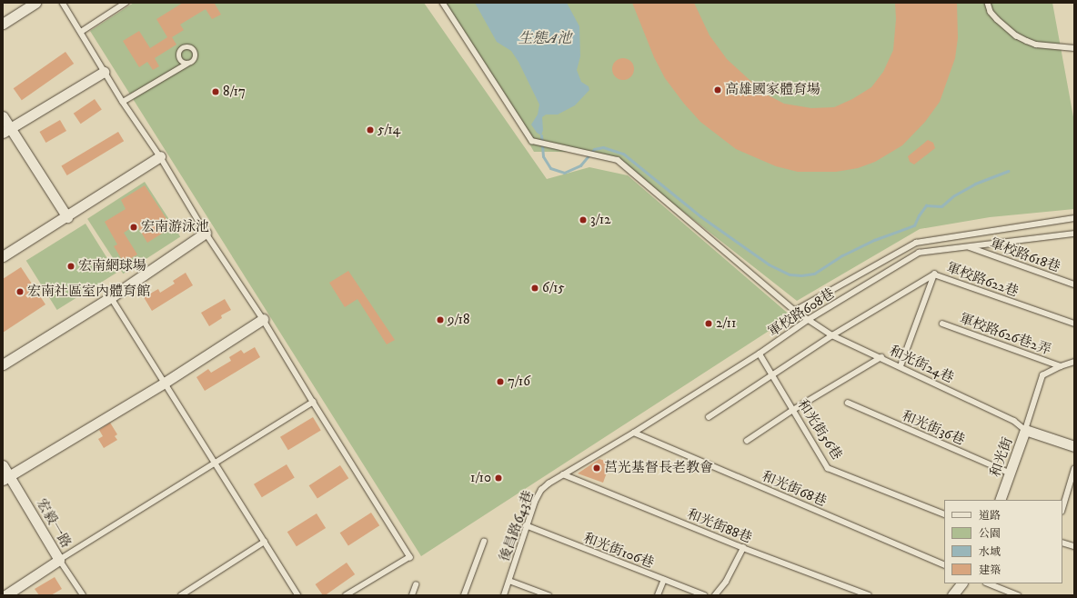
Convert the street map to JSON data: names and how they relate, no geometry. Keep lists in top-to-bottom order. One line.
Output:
{"streets":{"street":["和光街","宏毅一路"],"lane":["軍校路618巷","軍校路622巷","軍校路608巷","軍校路626巷2弄","和光街24巷","和光街36巷","和光街56巷","和光街68巷","後昌路643巷","和光街88巷","和光街106巷"]},"crossings":[["軍校路618巷","軍校路608巷"],["軍校路622巷","和光街24巷"],["軍校路622巷","和光街56巷"],["軍校路608巷","和光街24巷"],["軍校路608巷","和光街56巷"],["軍校路608巷","和光街68巷"],["軍校路608巷","後昌路643巷"],["軍校路608巷","和光街88巷"],["和光街24巷","和光街"],["和光街36巷","和光街"],["後昌路643巷","和光街88巷"],["後昌路643巷","和光街106巷"]],"water":["生態A池"],"places":["高雄國家體育場","8/17","5/14","3/12","宏南游泳池","宏南網球場","6/15","宏南社區室內體育館","9/18","2/11","7/16","莒光基督長老教會","1/10"],"legend":["道路","公園","水域","建築"]}
